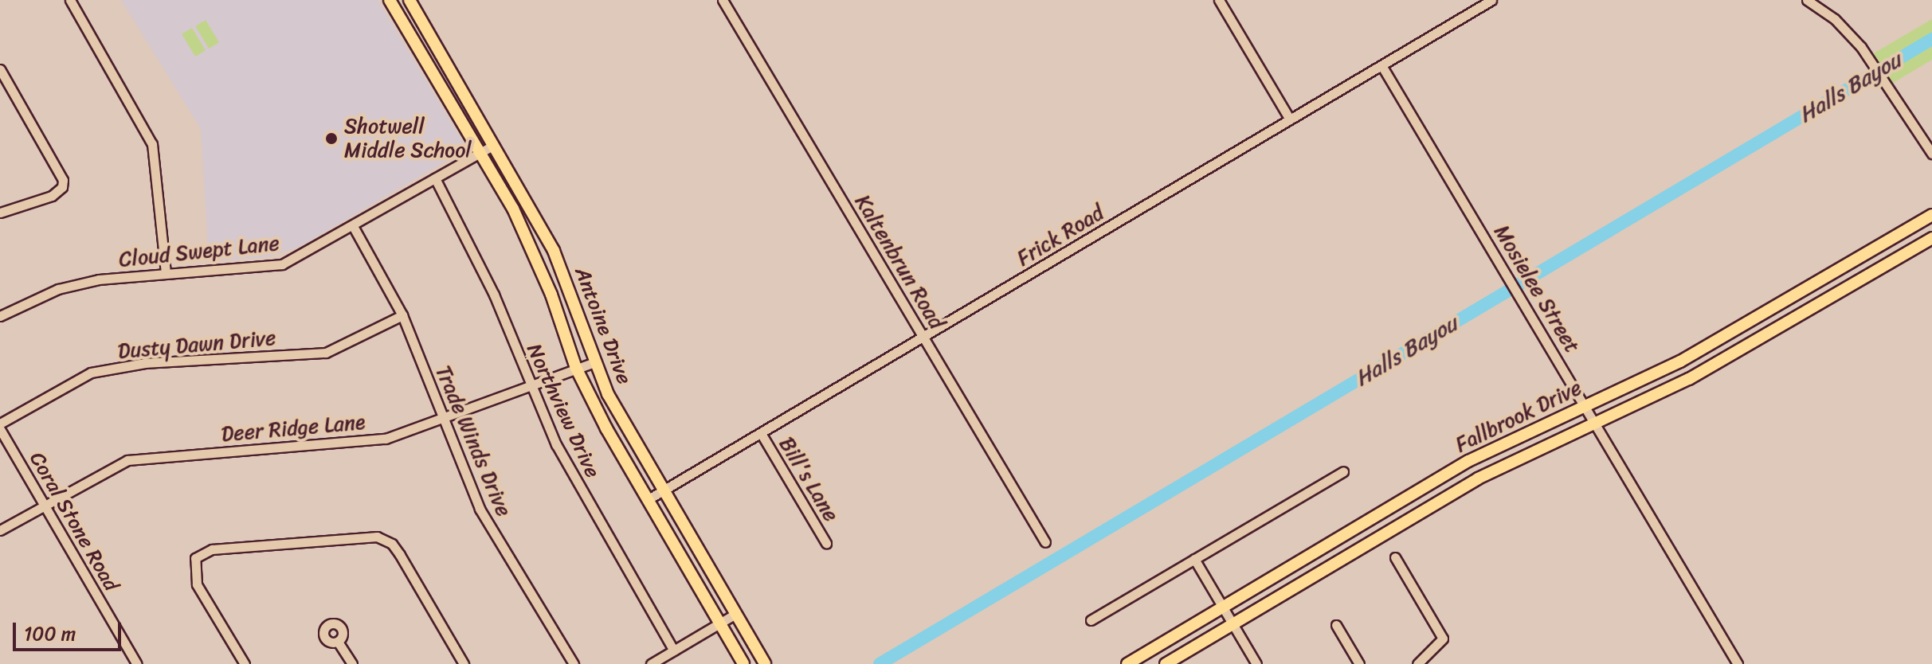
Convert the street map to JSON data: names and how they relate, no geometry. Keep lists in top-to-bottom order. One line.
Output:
{"streets":{"main road":["Antoine Drive","Fallbrook Drive"],"street":["Frick Road","Cloud Swept Lane","Kaltenbrun Road","Mosielee Street","Dusty Dawn Drive","Northview Drive","Deer Ridge Lane","Trade Winds Drive","Bill's Lane","Coral Stone Road"]},"crossings":[["Frick Road","Kaltenbrun Road"],["Frick Road","Mosielee Street"],["Frick Road","Antoine Drive"],["Frick Road","Bill's Lane"],["Cloud Swept Lane","Antoine Drive"],["Cloud Swept Lane","Northview Drive"],["Cloud Swept Lane","Trade Winds Drive"],["Mosielee Street","Fallbrook Drive"],["Antoine Drive","Deer Ridge Lane"],["Dusty Dawn Drive","Trade Winds Drive"],["Northview Drive","Deer Ridge Lane"],["Deer Ridge Lane","Trade Winds Drive"],["Deer Ridge Lane","Coral Stone Road"]],"water":["Halls Bayou"],"places":["Shotwell Middle School"],"scale_bar":"100 m"}
